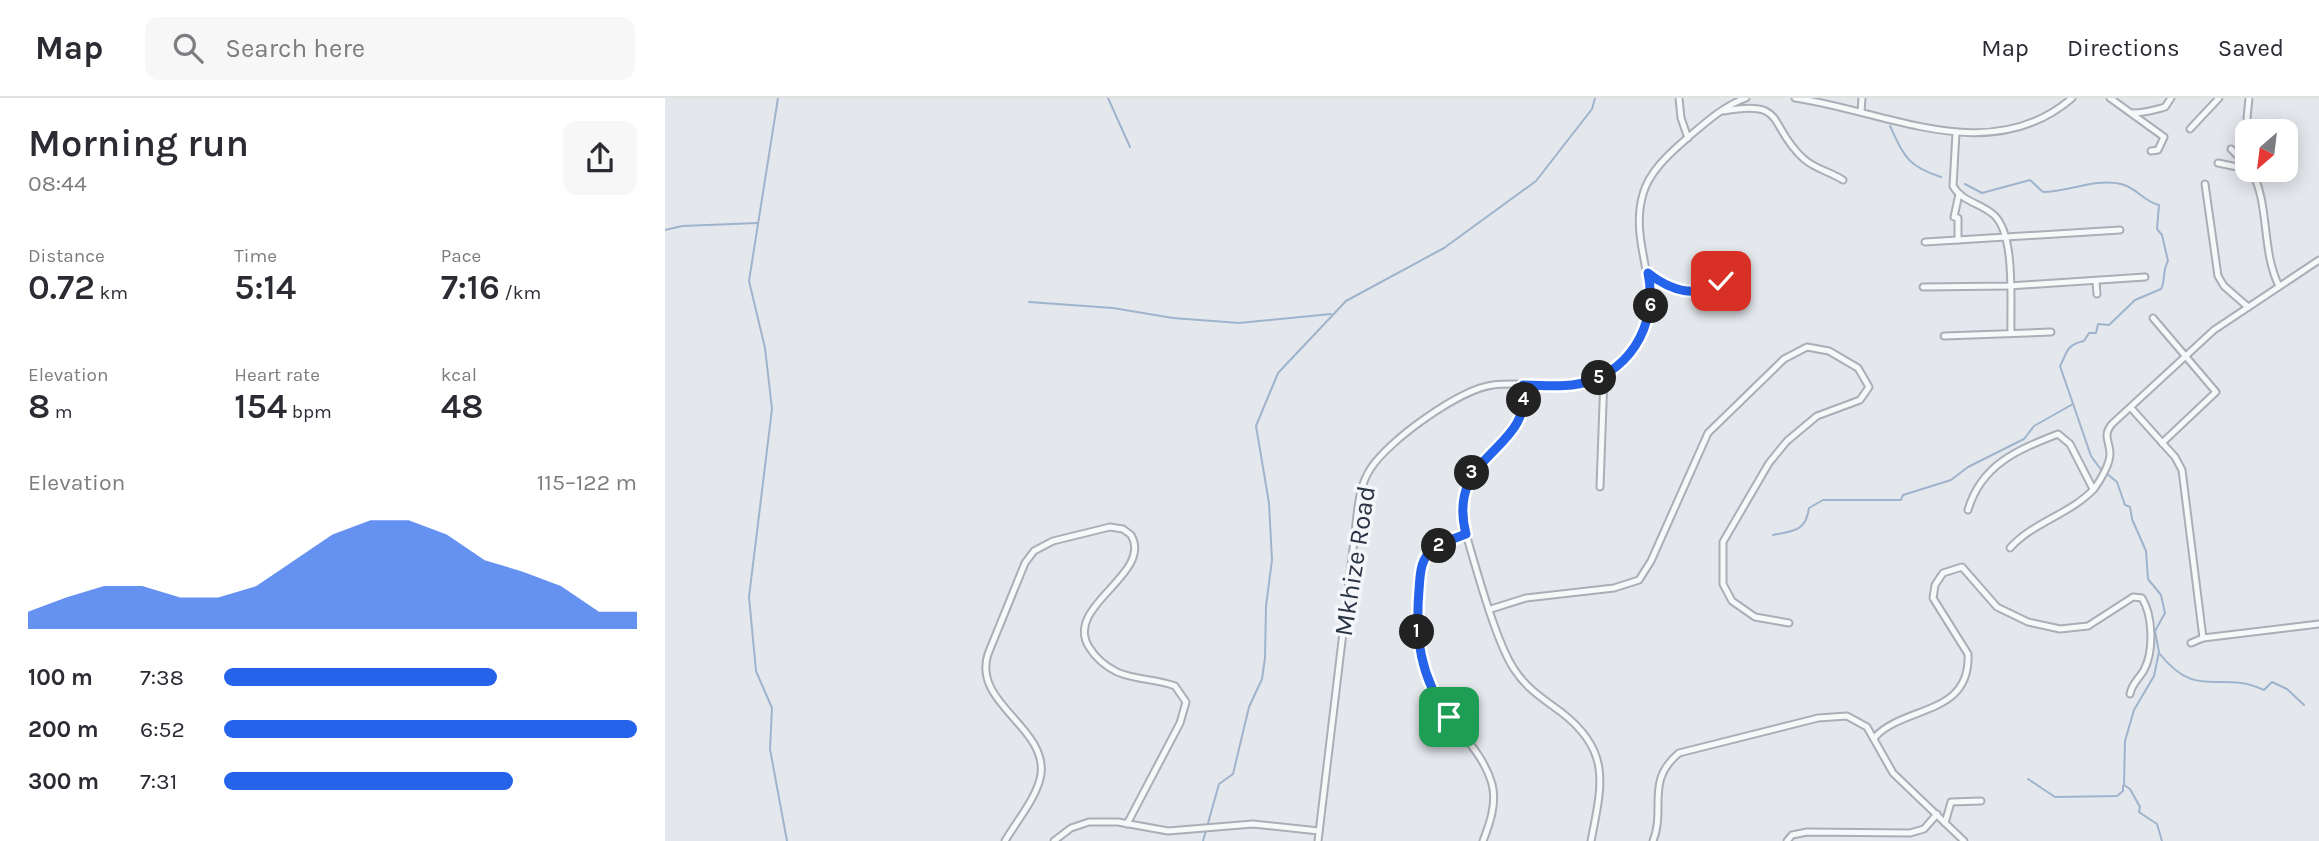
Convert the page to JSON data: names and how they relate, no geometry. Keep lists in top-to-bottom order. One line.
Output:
{"streets":{"street":["Mkhize Road"]},"north":"bottom left","page":{"header":"Map","search":"Search here","nav":["Map","Directions","Saved"],"heading":["Morning run","08:44"],"stats":[["Distance","0.72 km"],["Time","5:14"],["Pace","7:16 /km"],["Elevation","8 m"],["Heart rate","154 bpm"],["kcal","48"]],"pins":["6","5","4","3","2","1"],"chart":["Elevation","115–122 m"],"list":[{"name":"100 m","note":"7:38"},{"name":"200 m","note":"6:52"},{"name":"300 m","note":"7:31"}]}}
